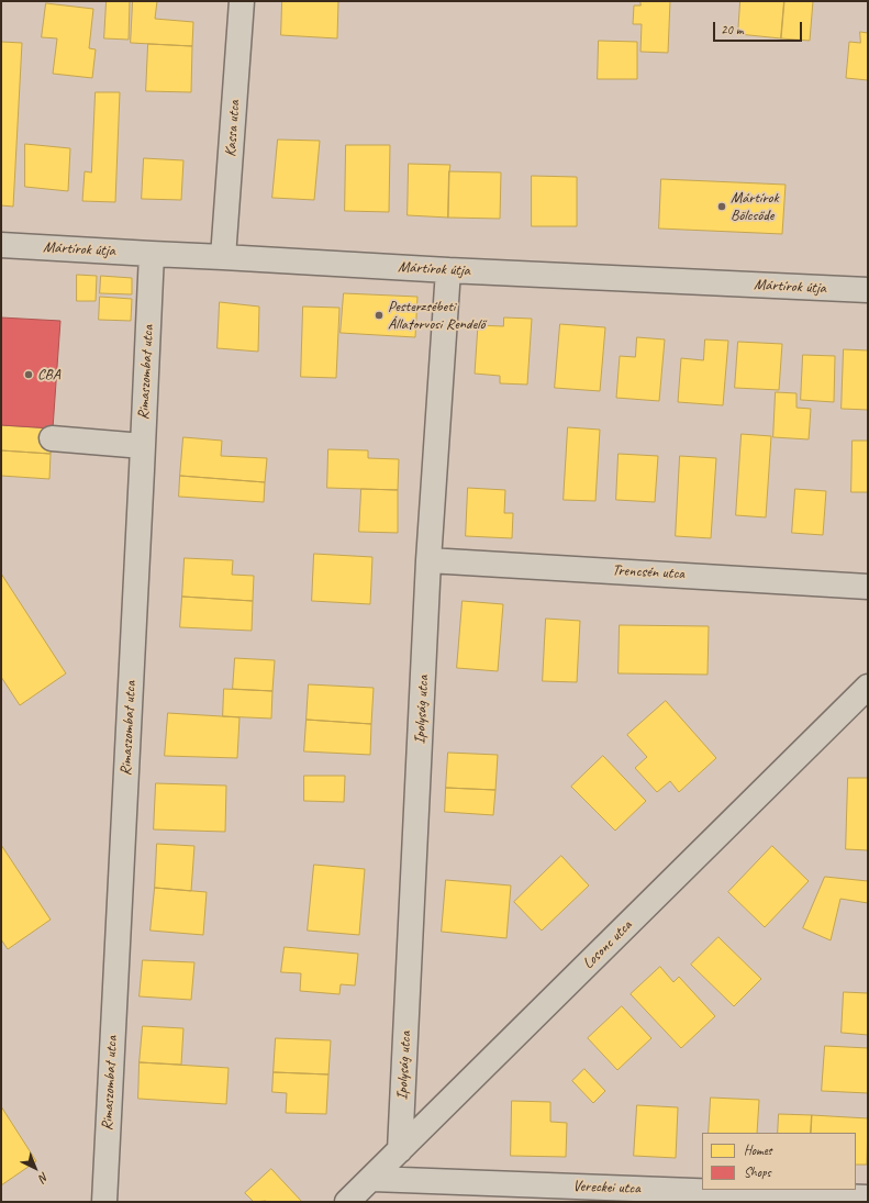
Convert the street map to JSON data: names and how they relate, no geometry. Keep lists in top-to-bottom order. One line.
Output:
{"streets":{"street":["Kassa utca","Mártírok útja","Rimaszombat utca","Trencsén utca","Ipolyság utca","Losonc utca","Vereckei utca"]},"crossings":[["Kassa utca","Mártírok útja"],["Mártírok útja","Rimaszombat utca"],["Mártírok útja","Ipolyság utca"],["Trencsén utca","Ipolyság utca"],["Ipolyság utca","Losonc utca"],["Losonc utca","Vereckei utca"]],"places":["Mártírok Bölcsőde","Pesterzsébeti Állatorvosi Rendelő","CBA"],"legend":["Homes","Shops"],"scale_bar":"20 m","north":"bottom right"}
